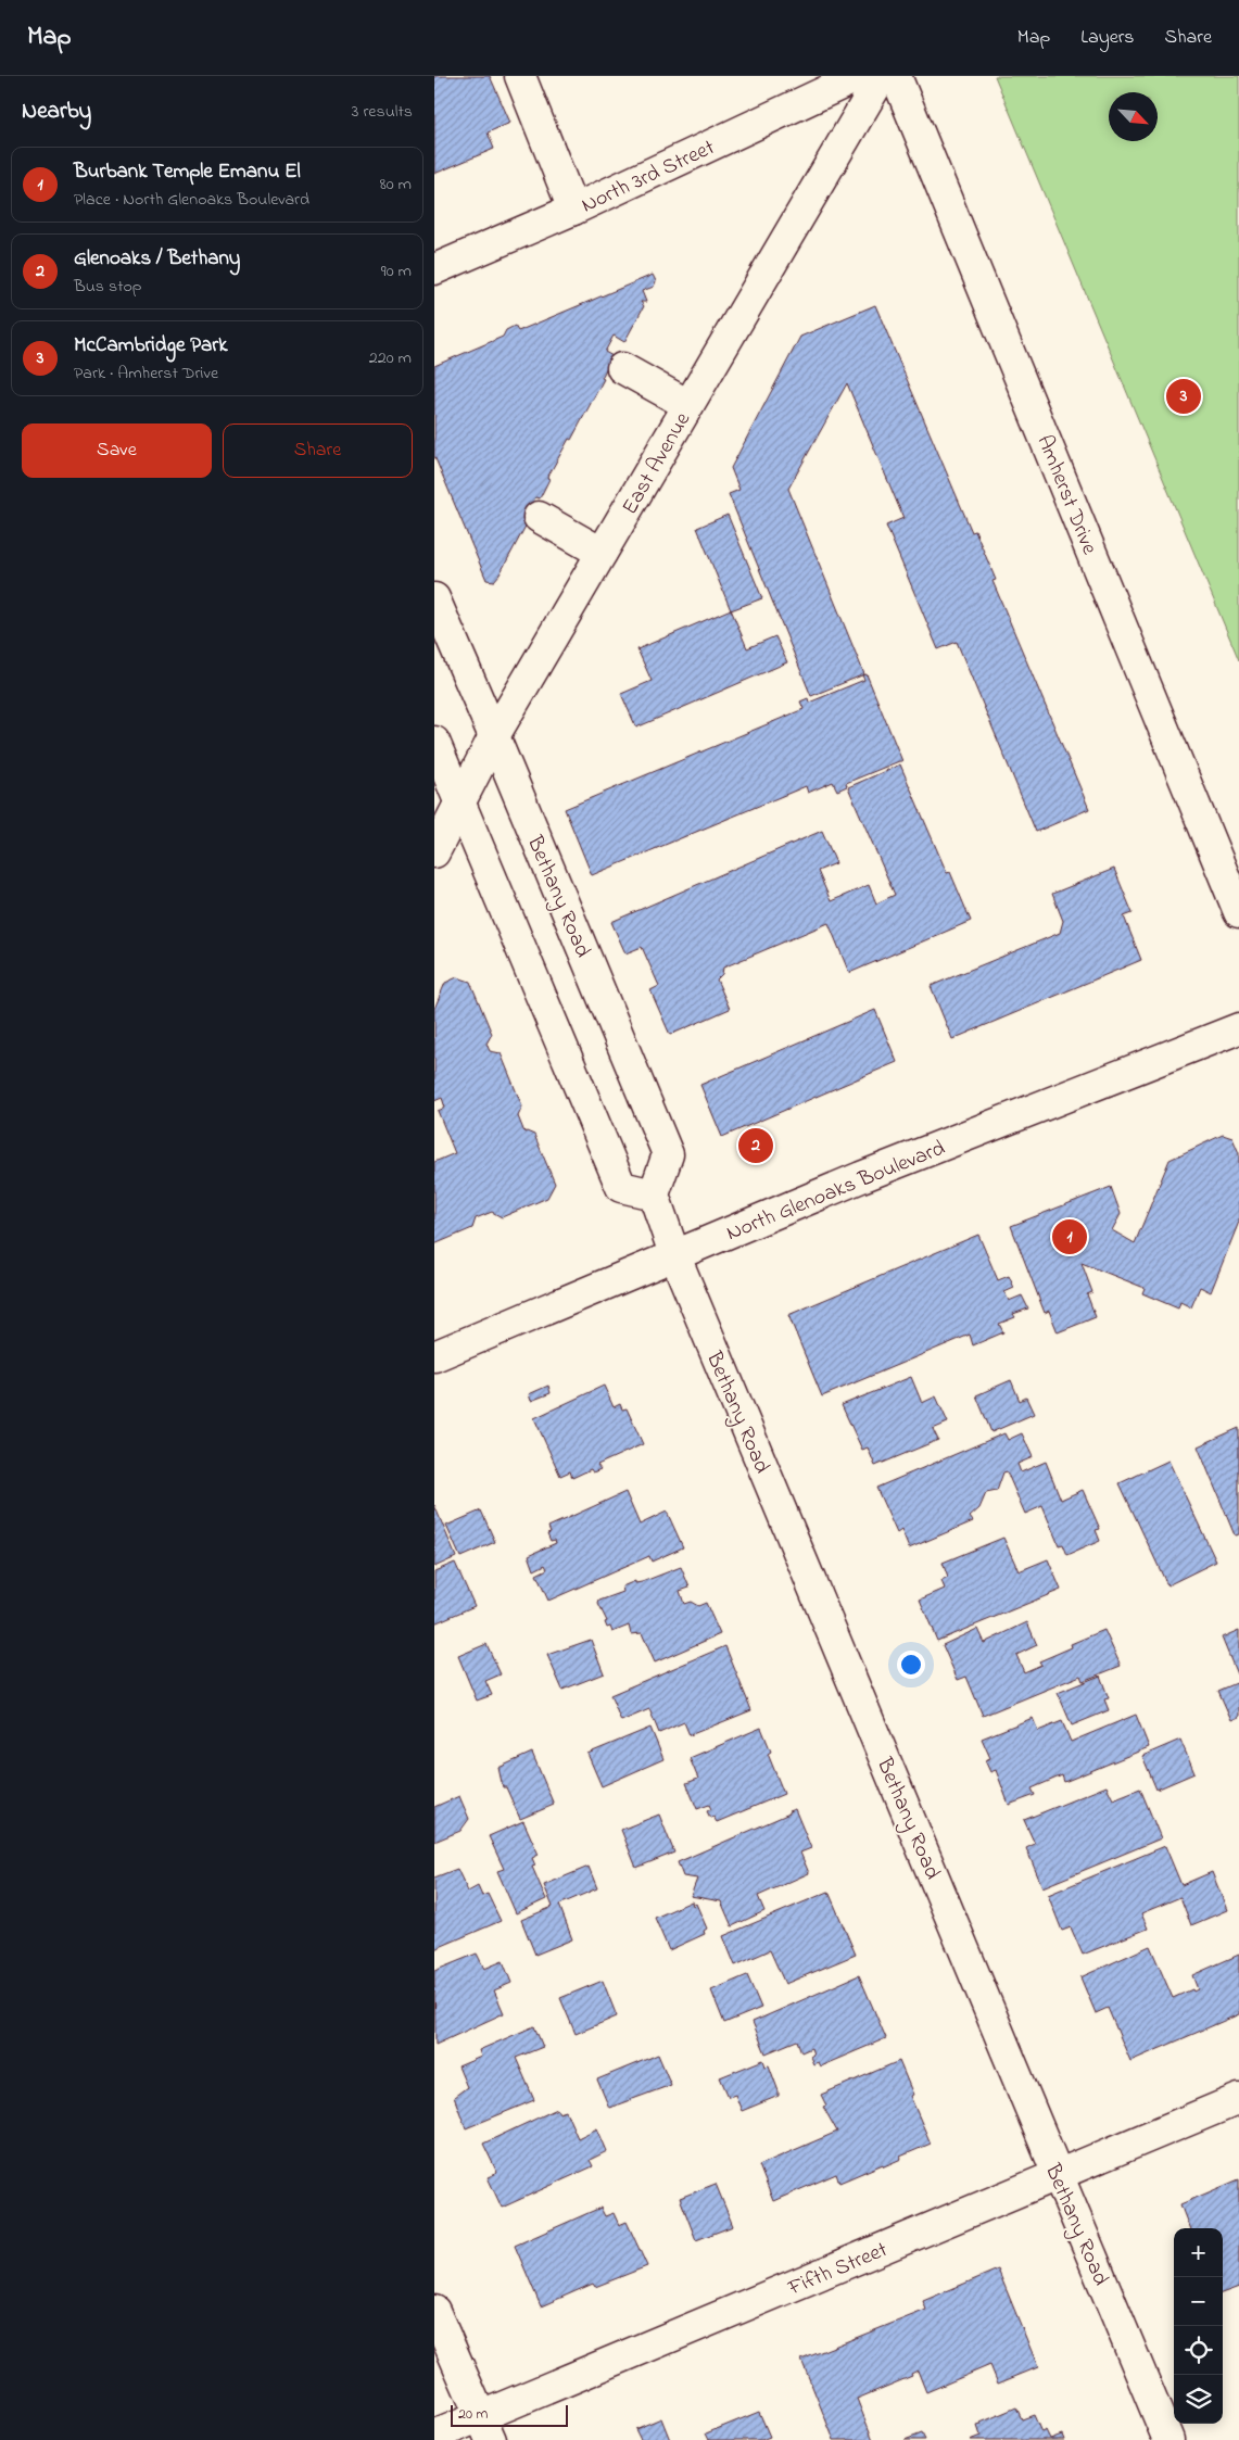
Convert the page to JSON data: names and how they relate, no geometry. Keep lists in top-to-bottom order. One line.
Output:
{"streets":{"street":["North 3rd Street","East Avenue","Amherst Drive","Bethany Road","North Glenoaks Boulevard","Fifth Street"]},"crossings":[["East Avenue","Bethany Road"],["Bethany Road","North Glenoaks Boulevard"],["Bethany Road","Fifth Street"]],"scale_bar":"20 m","north":"bottom right","page":{"header":"Map","nav":["Map","Layers","Share"],"heading":["Nearby","3 results"],"list":[{"mark":"1","name":"Burbank Temple Emanu El","note":"Place · North Glenoaks Boulevard","value":"80 m"},{"mark":"2","name":"Glenoaks / Bethany","note":"Bus stop","value":"90 m"},{"mark":"3","name":"McCambridge Park","note":"Park · Amherst Drive","value":"220 m"}],"pins":["3","2","1"],"buttons":["Save","Share"],"map_buttons":["+","−"],"scale":"20 m"}}
